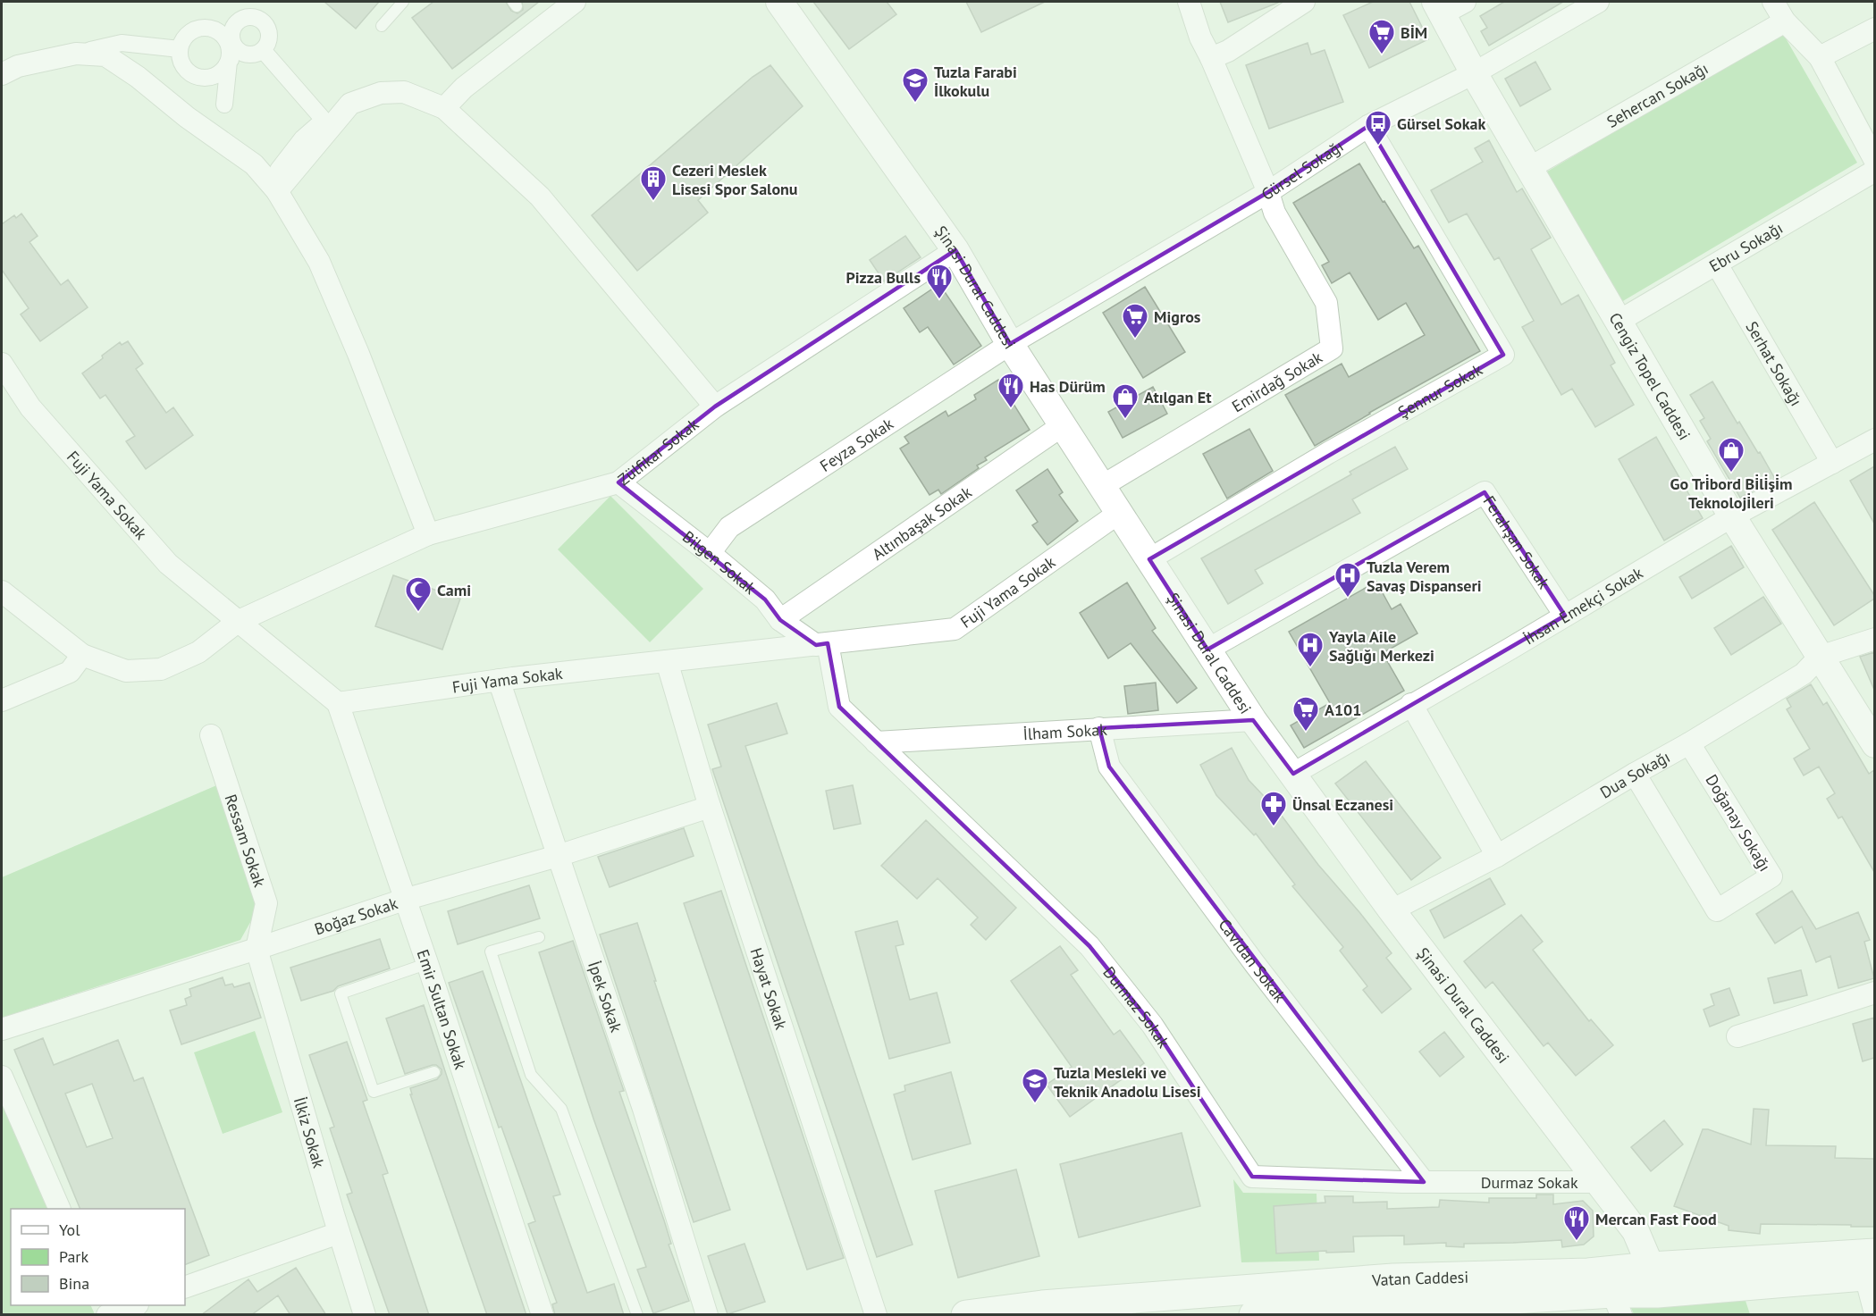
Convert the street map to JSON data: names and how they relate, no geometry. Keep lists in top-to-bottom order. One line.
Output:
{"streets":{"main road":["Vatan Caddesi"],"street":["Sehercan Sokağı","Gürsel Sokağı","Ebru Sokağı","Şinasi Dural Caddesi","Serhat Sokağı","Cengiz Topel Caddesi","Emirdağ Sokak","Şennur Sokak","Feyza Sokak","Zülfikar Sokak","Fuji Yama Sokak","Altınbaşak Sokak","Ferahşan Sokak","Bilgen Sokak","İhsan Emekçi Sokak","İlham Sokak","Dua Sokağı","Doğanay Sokağı","Ressam Sokak","Boğaz Sokak","Cavidan Sokak","Hayat Sokak","İpek Sokak","Durmaz Sokak","Emir Sultan Sokak","İlkiz Sokak"]},"crossings":[["Sehercan Sokağı","Cengiz Topel Caddesi"],["Gürsel Sokağı","Şinasi Dural Caddesi"],["Gürsel Sokağı","Cengiz Topel Caddesi"],["Gürsel Sokağı","Emirdağ Sokak"],["Gürsel Sokağı","Şennur Sokak"],["Gürsel Sokağı","Feyza Sokak"],["Ebru Sokağı","Serhat Sokağı"],["Ebru Sokağı","Cengiz Topel Caddesi"],["Şinasi Dural Caddesi","Emirdağ Sokak"],["Şinasi Dural Caddesi","Şennur Sokak"],["Şinasi Dural Caddesi","Feyza Sokak"],["Şinasi Dural Caddesi","Zülfikar Sokak"],["Şinasi Dural Caddesi","Fuji Yama Sokak"],["Şinasi Dural Caddesi","Altınbaşak Sokak"],["Şinasi Dural Caddesi","Ferahşan Sokak"],["Şinasi Dural Caddesi","İhsan Emekçi Sokak"],["Şinasi Dural Caddesi","İlham Sokak"],["Şinasi Dural Caddesi","Dua Sokağı"],["Şinasi Dural Caddesi","Durmaz Sokak"],["Şinasi Dural Caddesi","Vatan Caddesi"],["Serhat Sokağı","İhsan Emekçi Sokak"],["Cengiz Topel Caddesi","İhsan Emekçi Sokak"],["Cengiz Topel Caddesi","Dua Sokağı"],["Feyza Sokak","Bilgen Sokak"],["Zülfikar Sokak","Fuji Yama Sokak"],["Zülfikar Sokak","Bilgen Sokak"],["Fuji Yama Sokak","Bilgen Sokak"],["Fuji Yama Sokak","Hayat Sokak"],["Fuji Yama Sokak","İpek Sokak"],["Fuji Yama Sokak","Durmaz Sokak"],["Fuji Yama Sokak","Emir Sultan Sokak"],["Altınbaşak Sokak","Bilgen Sokak"],["Ferahşan Sokak","İhsan Emekçi Sokak"],["Bilgen Sokak","Durmaz Sokak"],["İlham Sokak","Cavidan Sokak"],["İlham Sokak","Durmaz Sokak"],["Dua Sokağı","Doğanay Sokağı"],["Ressam Sokak","Boğaz Sokak"],["Ressam Sokak","İlkiz Sokak"],["Boğaz Sokak","Hayat Sokak"],["Boğaz Sokak","İpek Sokak"],["Boğaz Sokak","Emir Sultan Sokak"],["Boğaz Sokak","İlkiz Sokak"],["Cavidan Sokak","Durmaz Sokak"]],"places":{"supermarket":["BİM","Migros","A101"],"school or university":["Tuzla Farabi İlkokulu","Tuzla Mesleki ve Teknik Anadolu Lisesi"],"bus stop":["Gürsel Sokak"],"building":["Cezeri Meslek Lisesi Spor Salonu"],"restaurant":["Pizza Bulls","Has Dürüm","Mercan Fast Food"],"shop":["Atılgan Et","Go Tri̇bord Bi̇li̇şi̇m Teknoloji̇leri"],"hospital":["Tuzla Verem Savaş Dispanseri","Yayla Aile Sağlığı Merkezi"],"mosque":["Cami"],"pharmacy":["Ünsal Eczanesi"]},"legend":["Yol","Park","Bina"]}
